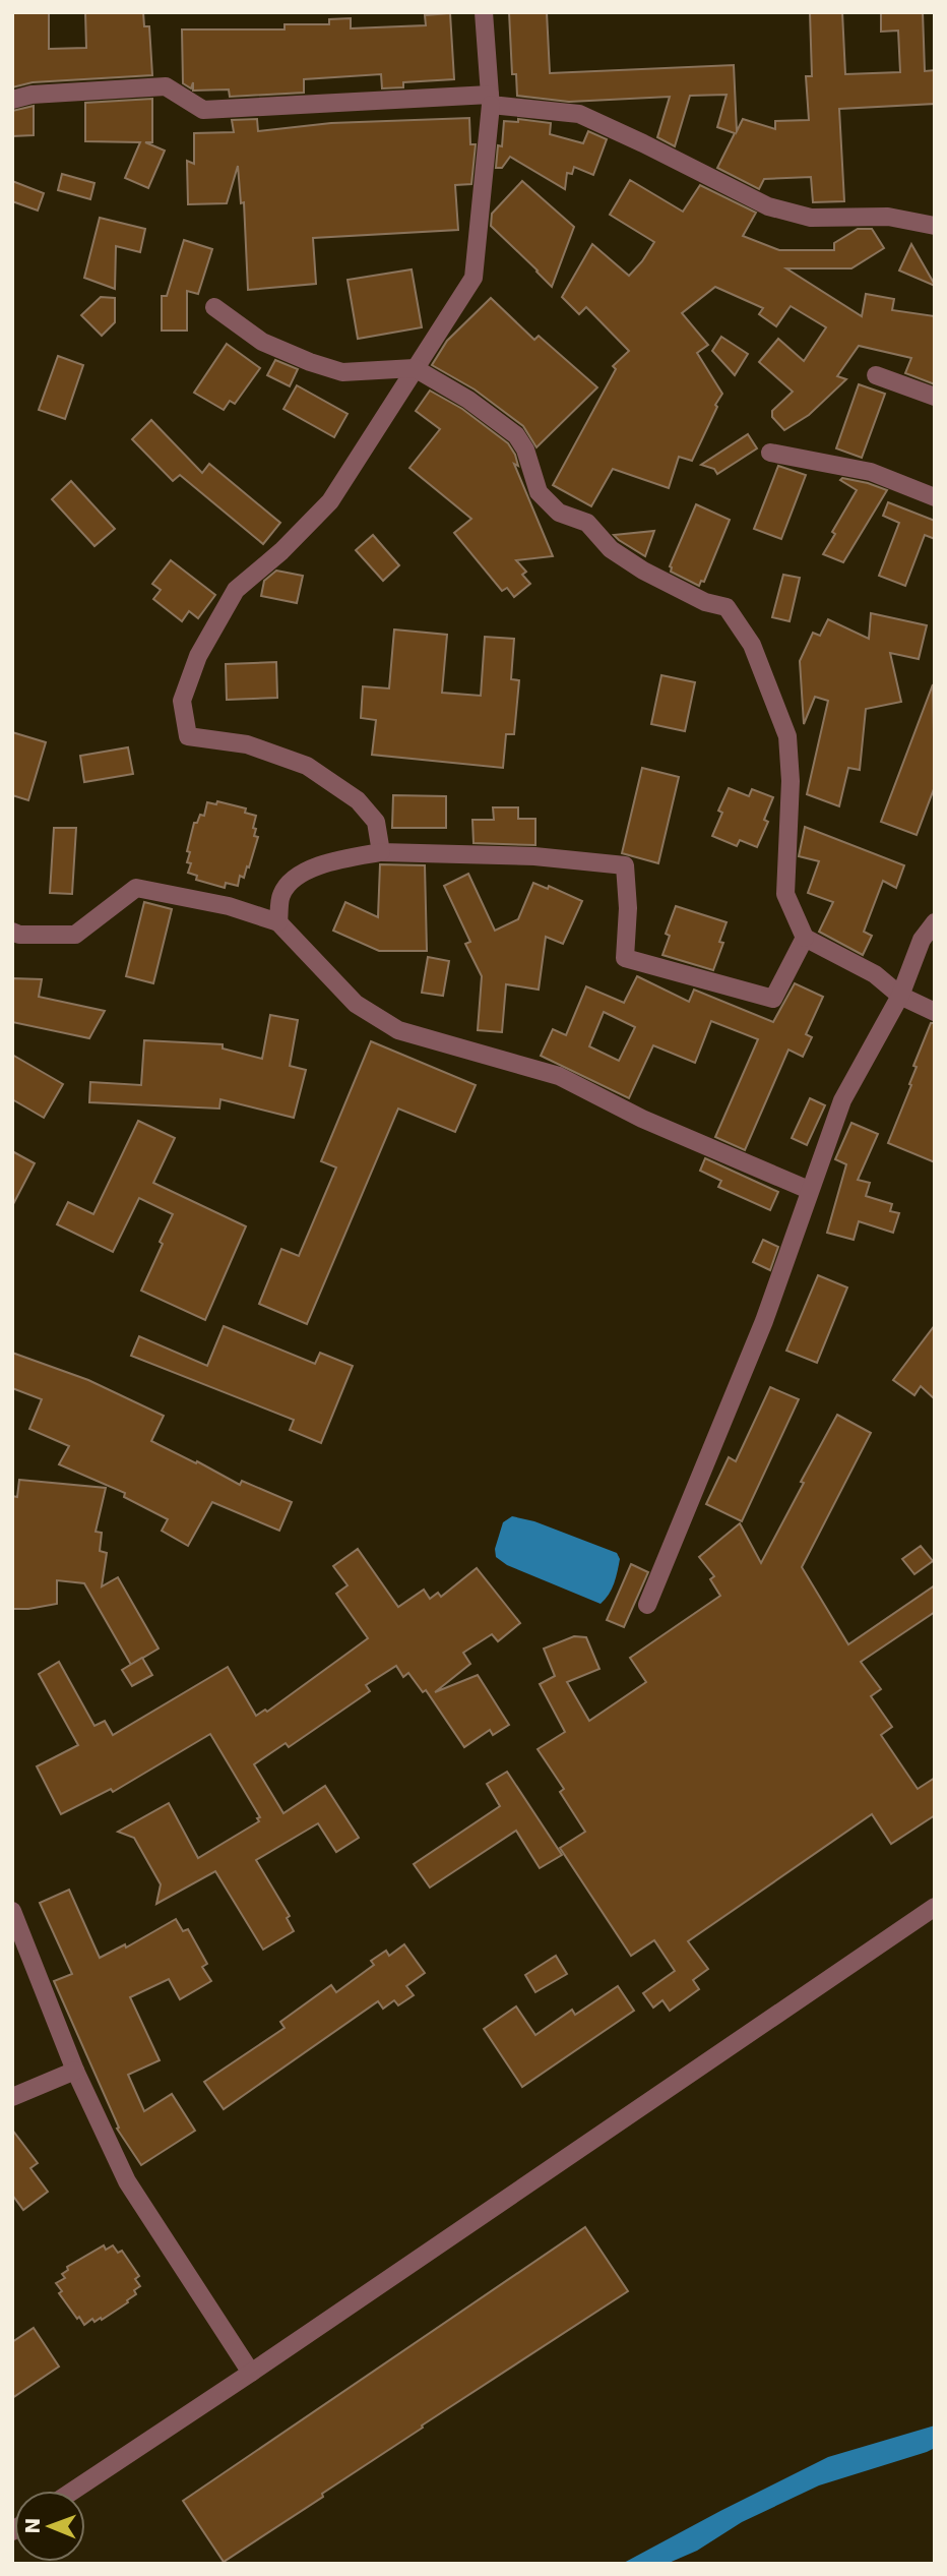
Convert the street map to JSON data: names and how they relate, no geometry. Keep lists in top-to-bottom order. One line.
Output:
{"north":"left"}
